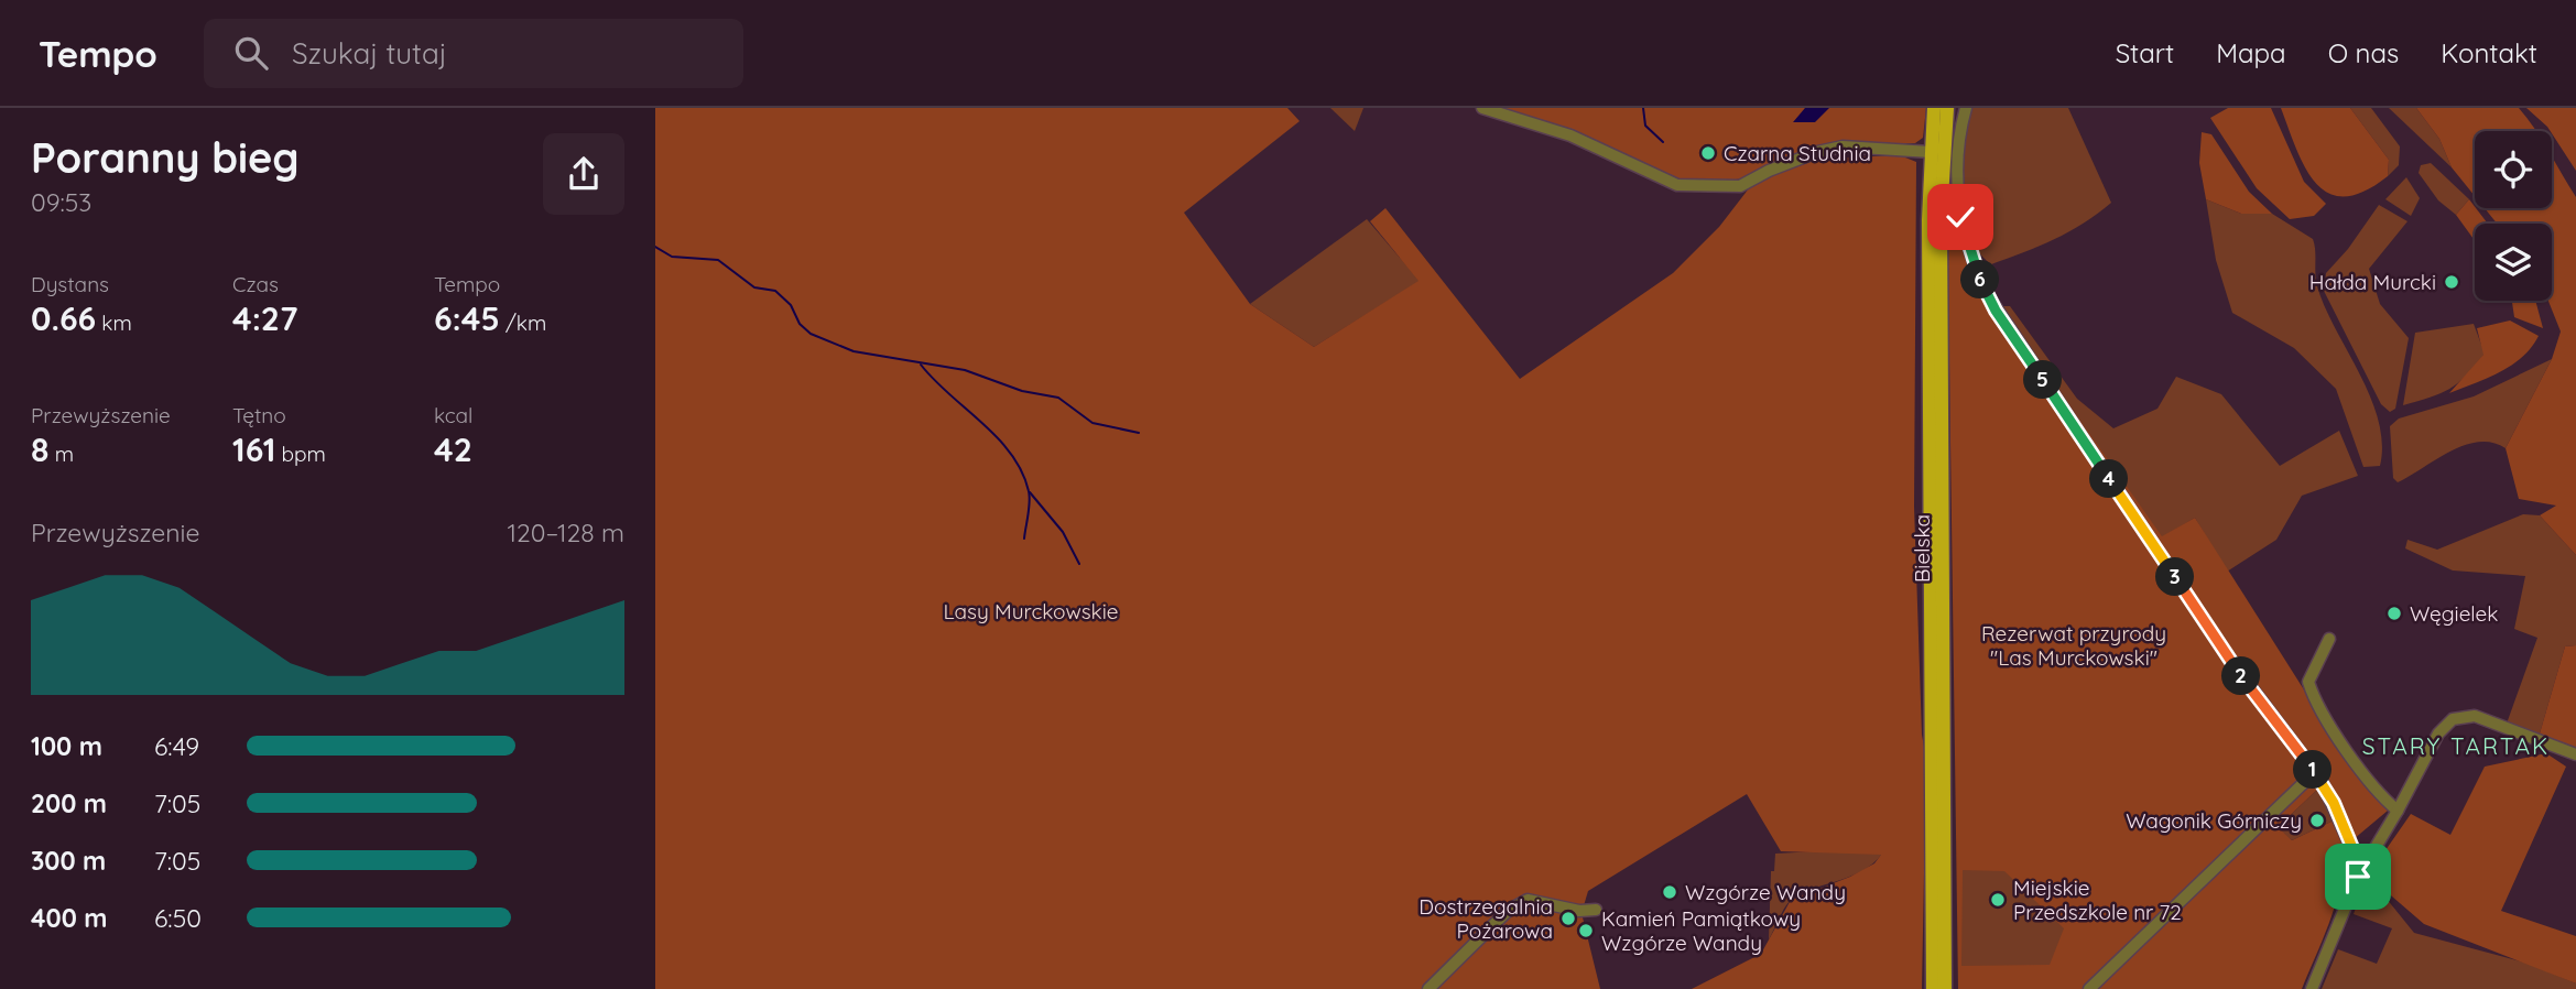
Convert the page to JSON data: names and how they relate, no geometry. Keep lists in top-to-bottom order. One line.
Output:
{"streets":{"main road":["Bielska"]},"districts":["STARY TARTAK"],"parks":["Lasy Murckowskie","Rezerwat przyrody \"Las Murckowski\""],"places":["Czarna Studnia","Hałda Murcki","Węgielek","Wagonik Górniczy","Wzgórze Wandy","Miejskie Przedszkole nr 72","Dostrzegalnia Pożarowa","Kamień Pamiątkowy Wzgórze Wandy"],"page":{"header":"Tempo","search":"Szukaj tutaj","nav":["Start","Mapa","O nas","Kontakt"],"heading":["Poranny bieg","09:53"],"stats":[["Dystans","0.66 km"],["Czas","4:27"],["Tempo","6:45 /km"],["Przewyższenie","8 m"],["Tętno","161 bpm"],["kcal","42"]],"pins":["6","5","4","3","2","1"],"chart":["Przewyższenie","120–128 m"],"list":[{"name":"100 m","note":"6:49"},{"name":"200 m","note":"7:05"},{"name":"300 m","note":"7:05"},{"name":"400 m","note":"6:50"}]}}
